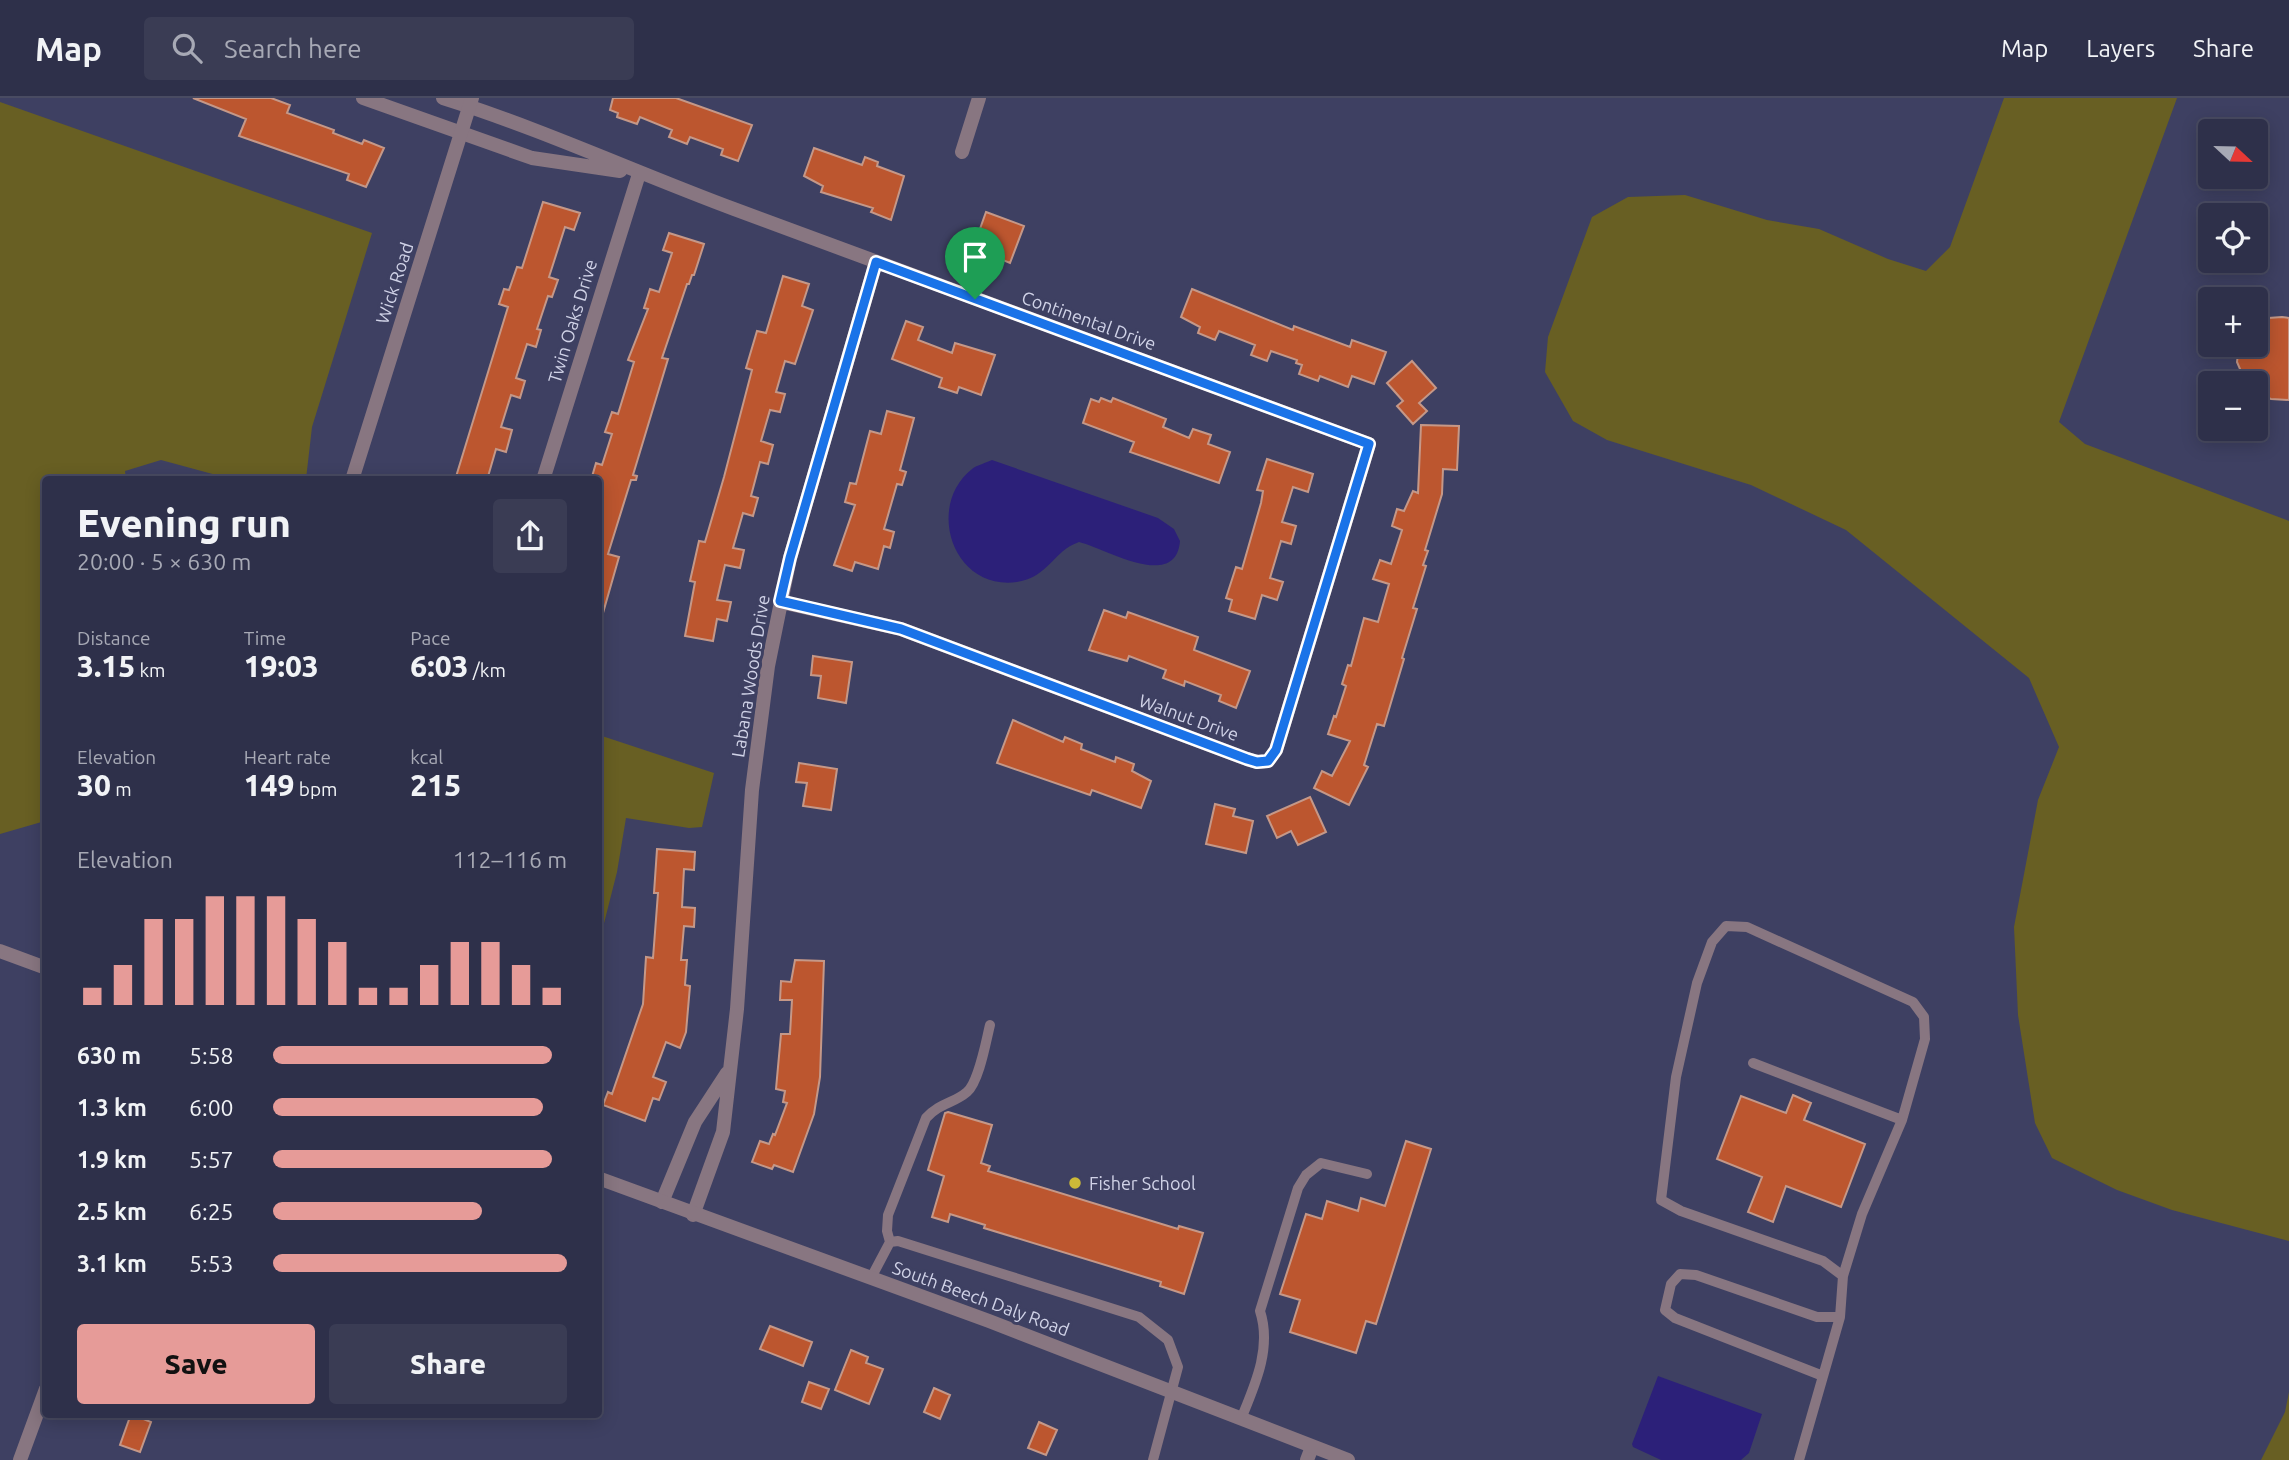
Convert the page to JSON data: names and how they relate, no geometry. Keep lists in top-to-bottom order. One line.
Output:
{"streets":{"street":["Wick Road","Continental Drive","Twin Oaks Drive","Labana Woods Drive","Walnut Drive","South Beech Daly Road"]},"crossings":[["Wick Road","Continental Drive"],["Continental Drive","Twin Oaks Drive"],["Continental Drive","Labana Woods Drive"],["Continental Drive","Walnut Drive"],["Labana Woods Drive","Walnut Drive"],["Labana Woods Drive","South Beech Daly Road"]],"places":["Fisher School"],"north":"right","page":{"header":"Map","search":"Search here","nav":["Map","Layers","Share"],"map_buttons":["+","−"],"heading":["Evening run","20:00 · 5 × 630 m"],"stats":[["Distance","3.15 km"],["Time","19:03"],["Pace","6:03 /km"],["Elevation","30 m"],["Heart rate","149 bpm"],["kcal","215"]],"chart":["Elevation","112–116 m"],"list":[{"name":"630 m","note":"5:58"},{"name":"1.3 km","note":"6:00"},{"name":"1.9 km","note":"5:57"},{"name":"2.5 km","note":"6:25"},{"name":"3.1 km","note":"5:53"}],"buttons":["Save","Share"]}}
